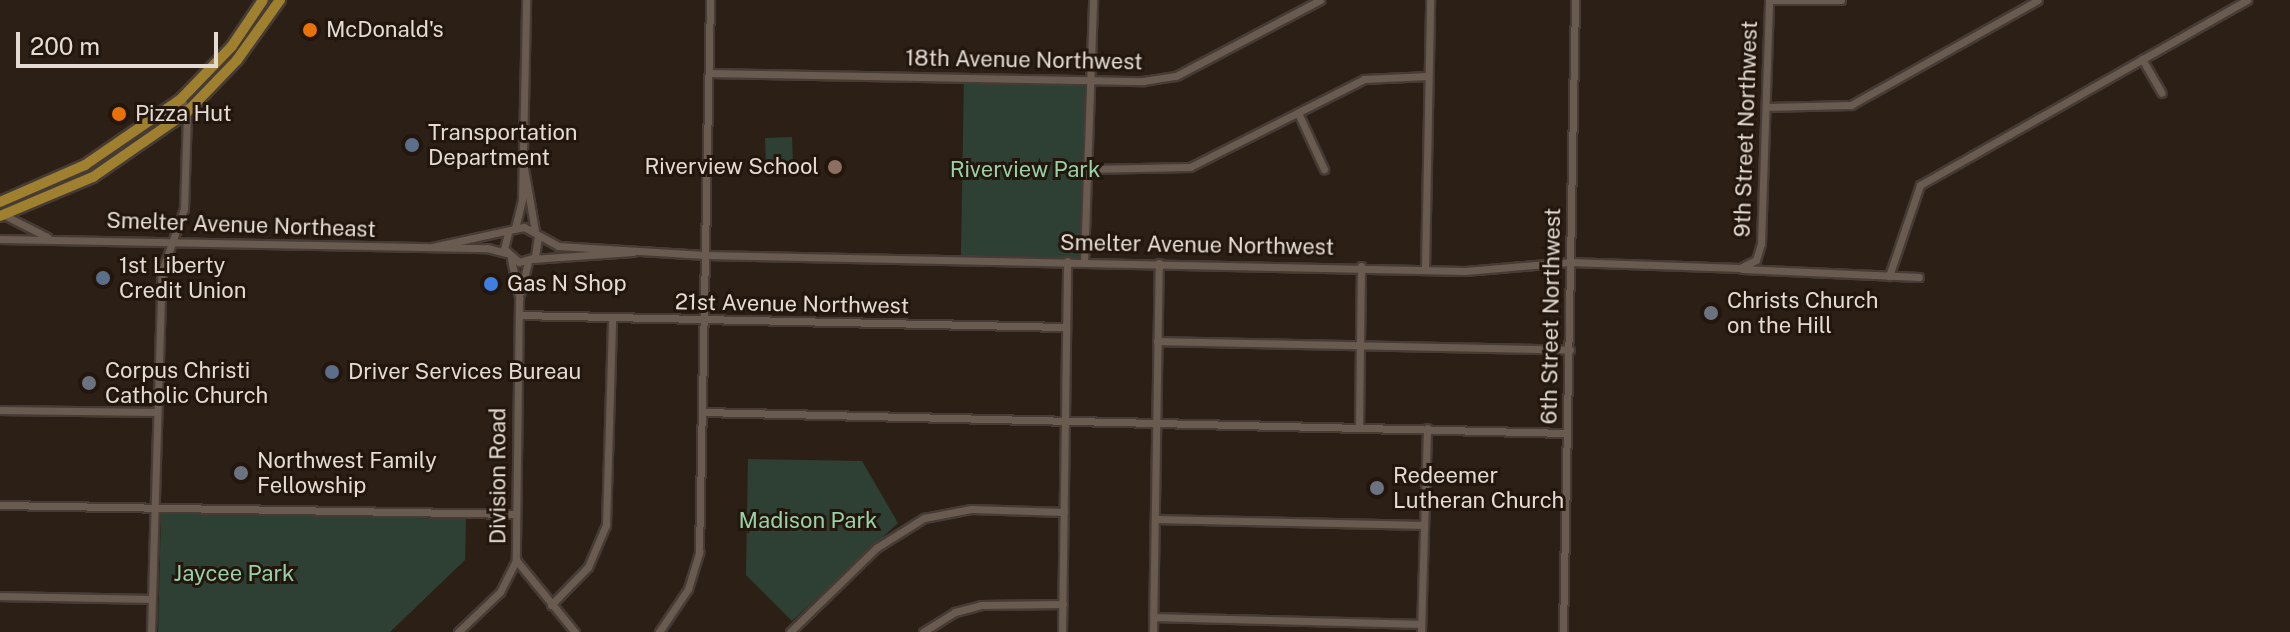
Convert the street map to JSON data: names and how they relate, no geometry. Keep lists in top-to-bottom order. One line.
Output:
{"streets":{"street":["18th Avenue Northwest","9th Street Northwest","Smelter Avenue Northeast","Smelter Avenue Northwest","21st Avenue Northwest","6th Street Northwest","Division Road"]},"crossings":[["9th Street Northwest","Smelter Avenue Northwest"],["Smelter Avenue Northeast","Smelter Avenue Northwest"],["Smelter Avenue Northeast","Division Road"],["Smelter Avenue Northwest","6th Street Northwest"],["Smelter Avenue Northwest","Division Road"],["21st Avenue Northwest","Division Road"]],"parks":["Riverview Park","Madison Park","Jaycee Park"],"places":["McDonald's","Pizza Hut","Transportation Department","Riverview School","1st Liberty Credit Union","Gas N Shop","Christs Church on the Hill","Driver Services Bureau","Corpus Christi Catholic Church","Northwest Family Fellowship","Redeemer Lutheran Church"],"scale_bar":"200 m"}
